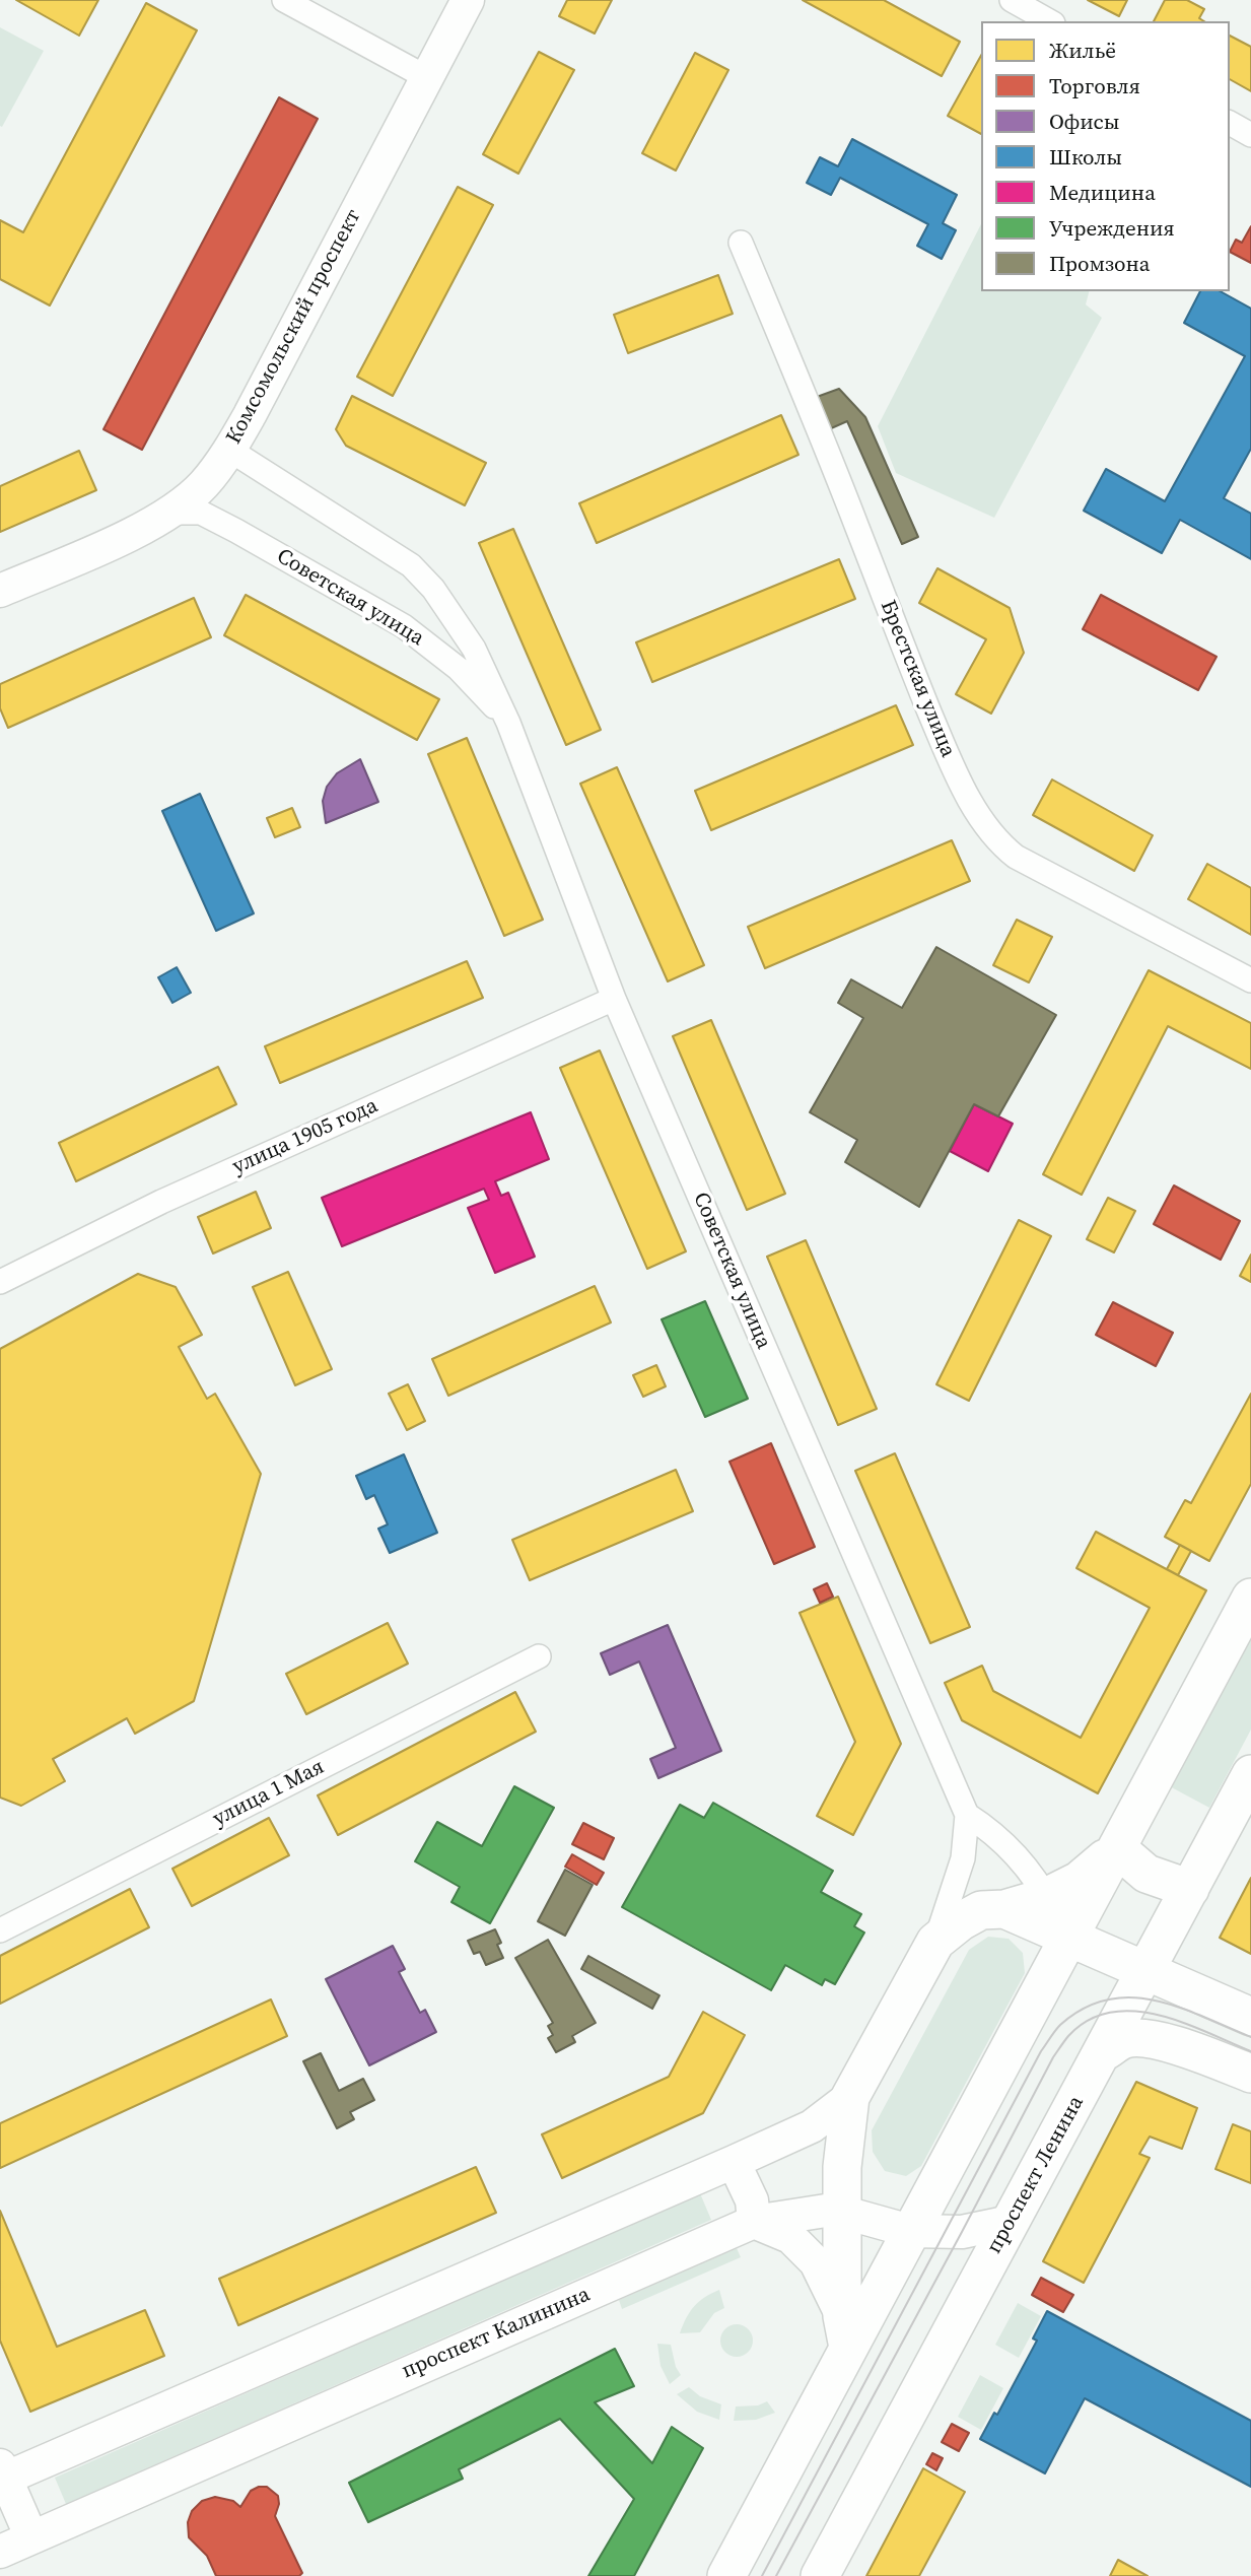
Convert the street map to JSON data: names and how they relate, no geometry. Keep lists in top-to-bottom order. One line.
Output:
{"streets":{"main road":["Комсомольский проспект","проспект Ленина","проспект Калинина"],"street":["Советская улица","Брестская улица","улица 1905 года","улица 1 Мая"]},"crossings":[["Комсомольский проспект","Советская улица"],["Советская улица","улица 1905 года"],["проспект Ленина","проспект Калинина"]],"legend":["Жильё","Торговля","Офисы","Школы","Медицина","Учреждения","Промзона"]}
